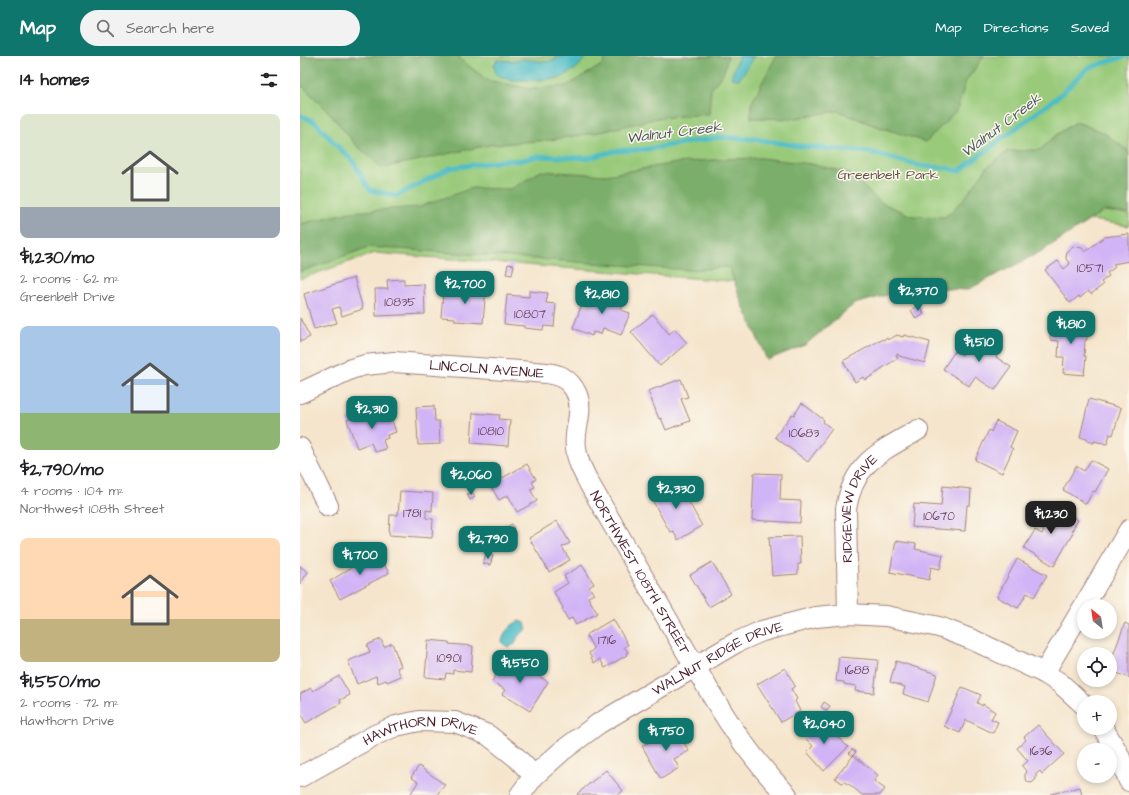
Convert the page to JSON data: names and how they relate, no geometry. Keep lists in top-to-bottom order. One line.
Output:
{"streets":{"street":["LINCOLN AVENUE","RIDGEVIEW DRIVE","NORTHWEST 108TH STREET","WALNUT RIDGE DRIVE","HAWTHORN DRIVE"]},"crossings":[["LINCOLN AVENUE","NORTHWEST 108TH STREET"],["RIDGEVIEW DRIVE","WALNUT RIDGE DRIVE"],["NORTHWEST 108TH STREET","WALNUT RIDGE DRIVE"],["WALNUT RIDGE DRIVE","HAWTHORN DRIVE"]],"water":["Walnut Creek"],"parks":["Greenbelt Park"],"house_numbers":["10571","10835","10807","10810","10683","1781","10670","1716","10901","1688","1636"],"north":"top left","page":{"header":"Map","search":"Search here","nav":["Map","Directions","Saved"],"heading":"14 homes","list":[{"name":"$1,230/mo","note":"2 rooms · 62 m² · Greenbelt Drive"},{"name":"$2,790/mo","note":"4 rooms · 104 m² · Northwest 108th Street"},{"name":"$1,550/mo","note":"2 rooms · 72 m² · Hawthorn Drive"}],"price":["$2,700","$2,370","$2,810","$1,810","$1,510","$2,310","$2,060","$2,330","$1,230","$2,790","$1,700","$1,550","$2,040","$1,750"],"map_buttons":["+","−"]}}
